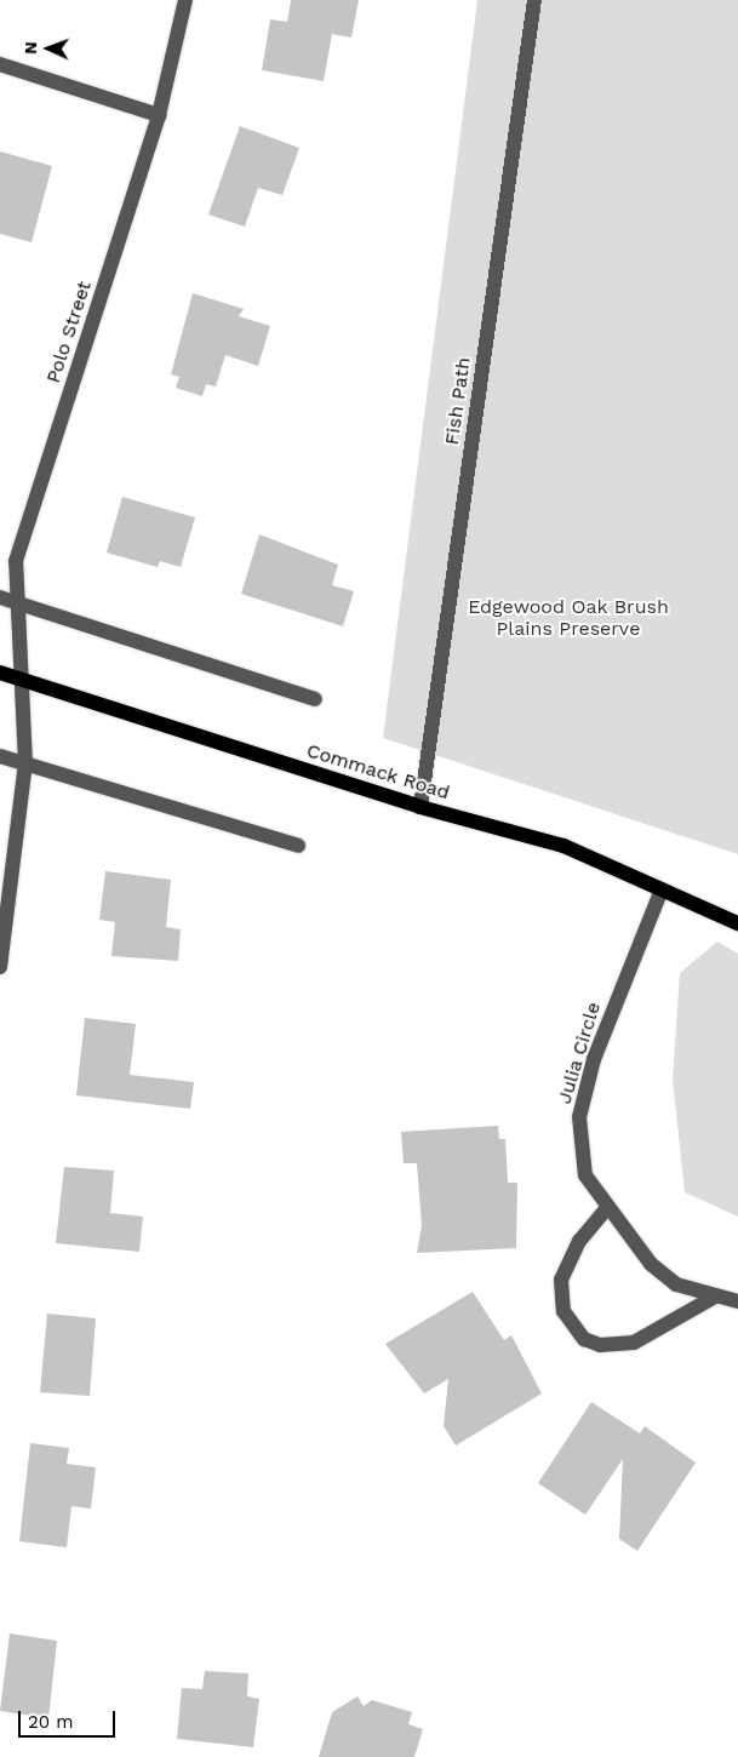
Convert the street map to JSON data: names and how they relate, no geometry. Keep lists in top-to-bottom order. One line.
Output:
{"streets":{"main road":["Commack Road"],"street":["Polo Street","Fish Path","Julia Circle"]},"crossings":[["Polo Street","Commack Road"],["Fish Path","Commack Road"],["Commack Road","Julia Circle"]],"parks":["Edgewood Oak Brush Plains Preserve"],"scale_bar":"20 m","north":"left"}
